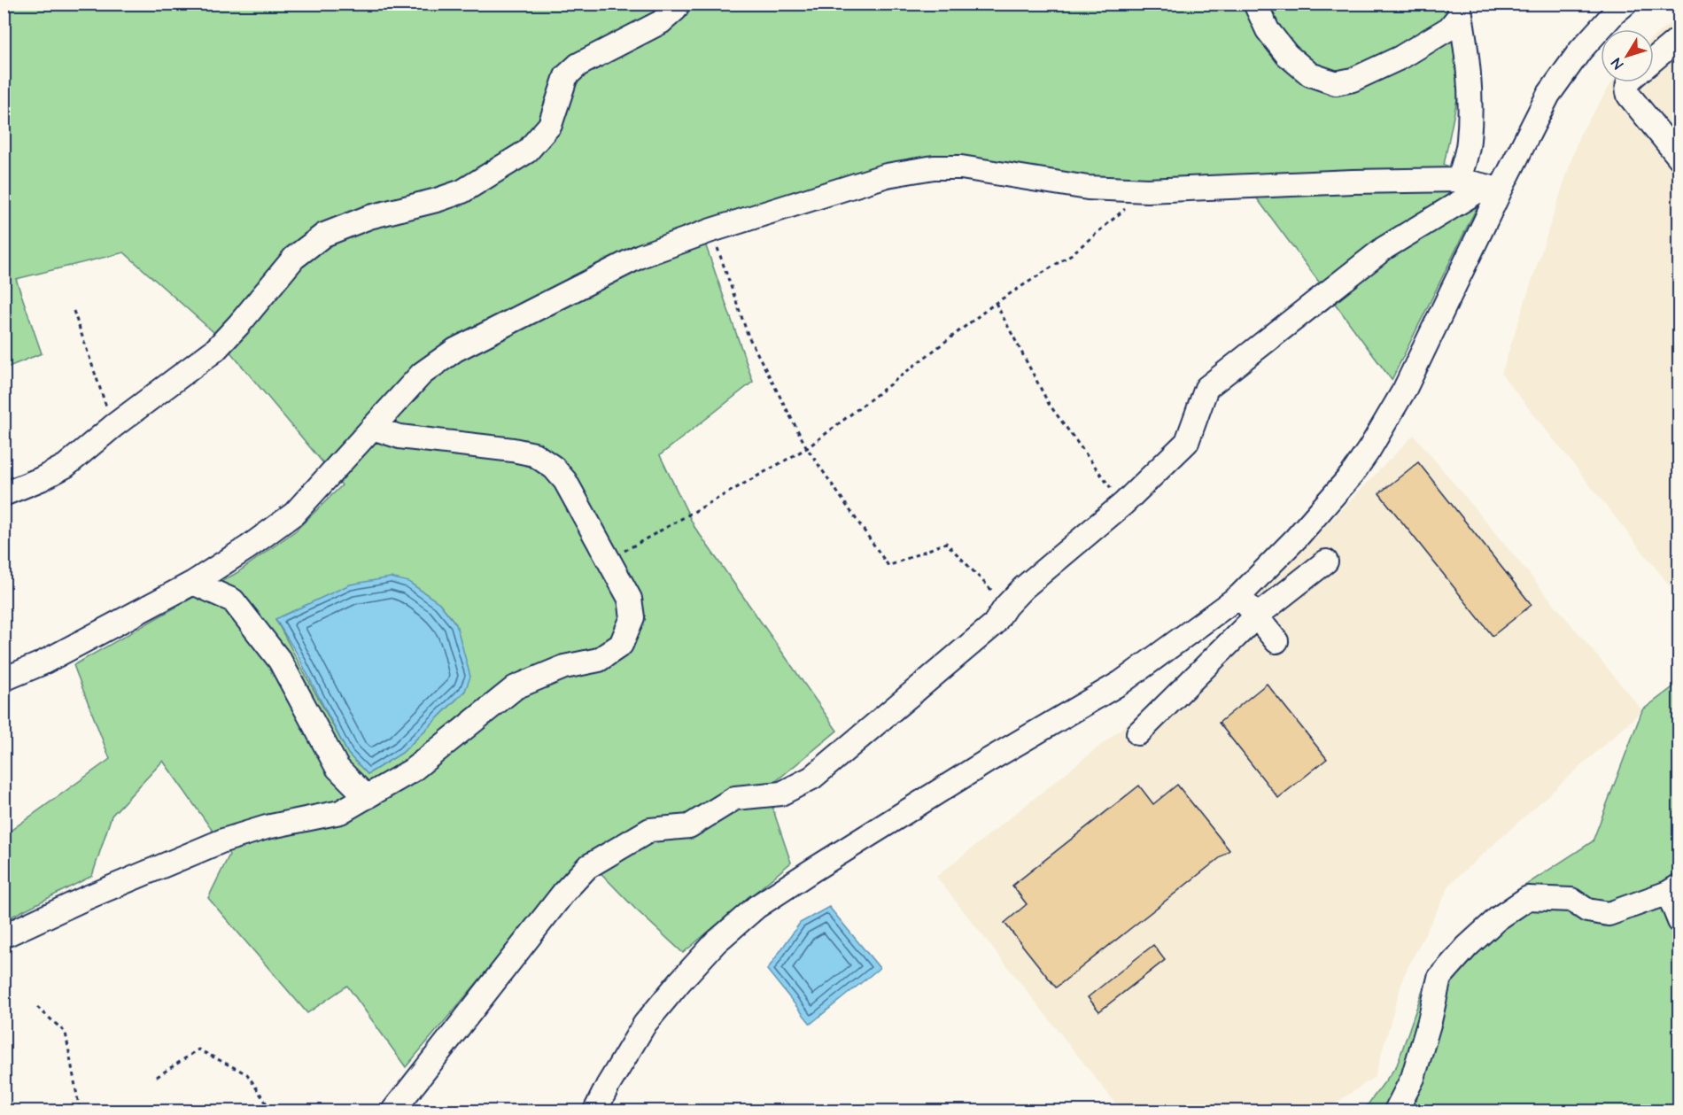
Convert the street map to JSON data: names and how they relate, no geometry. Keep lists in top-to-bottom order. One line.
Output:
{"north":"bottom left"}
